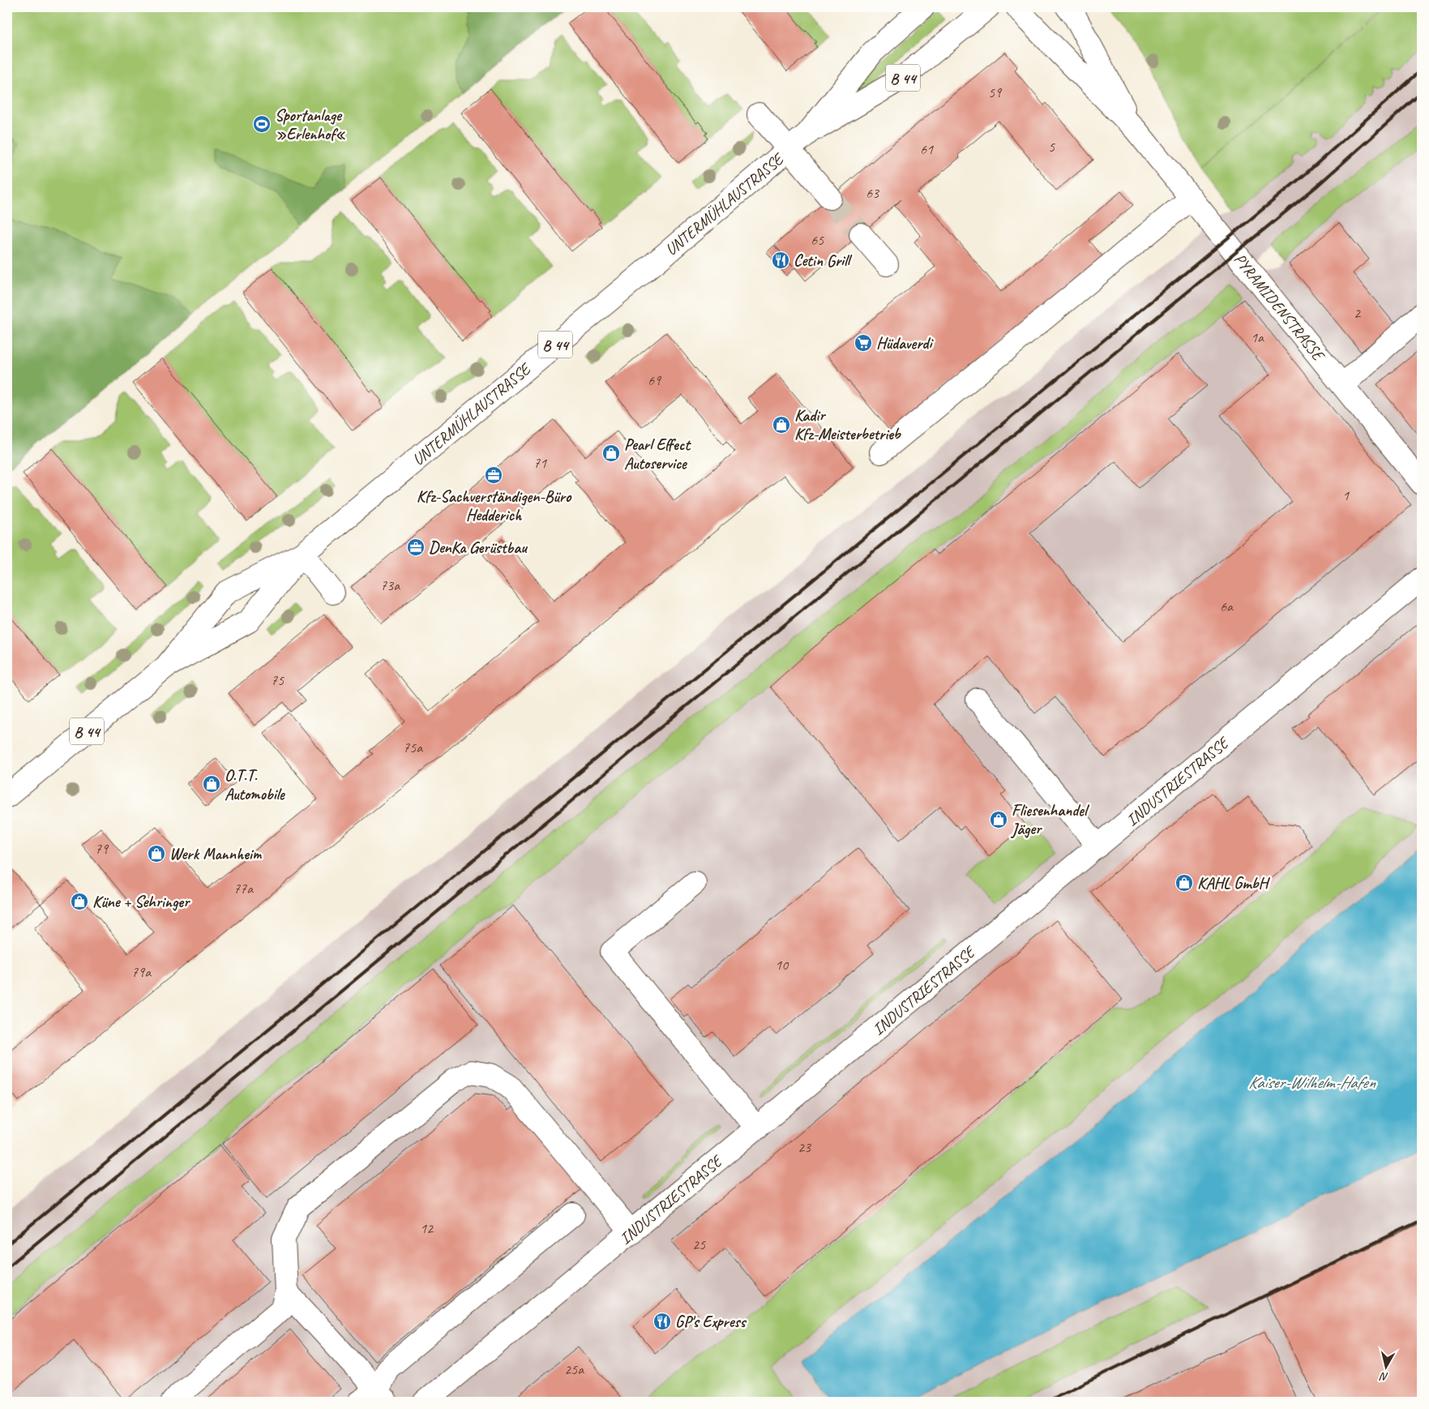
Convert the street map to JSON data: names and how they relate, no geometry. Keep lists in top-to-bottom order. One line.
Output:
{"streets":{"street":["B 44","UNTERMÜHLAUSTRASSE","PYRAMIDENSTRASSE","INDUSTRIESTRASSE"]},"water":["Kaiser-Wilhelm-Hafen"],"places":{"sports":["Sportanlage »Erlenhof«"],"restaurant":["Cetin Grill","GP's Express"],"supermarket":["Hüdaverdi"],"shop":["Kadir Kfz-Meisterbetrieb","Pearl Effect Autoservice","O.T.T. Automobile","Fliesenhandel Jäger","Werk Mannheim","KAHL GmbH","Küne + Sehringer"],"office":["Kfz-Sachverständigen-Büro Hedderich","DenKa Gerüstbau"]},"house_numbers":["59","5","61","63","65","2","1a","69","71","1","73a","6a","75","75a","79","77a","10","79a","23","12","25","25a"],"north":"bottom"}
